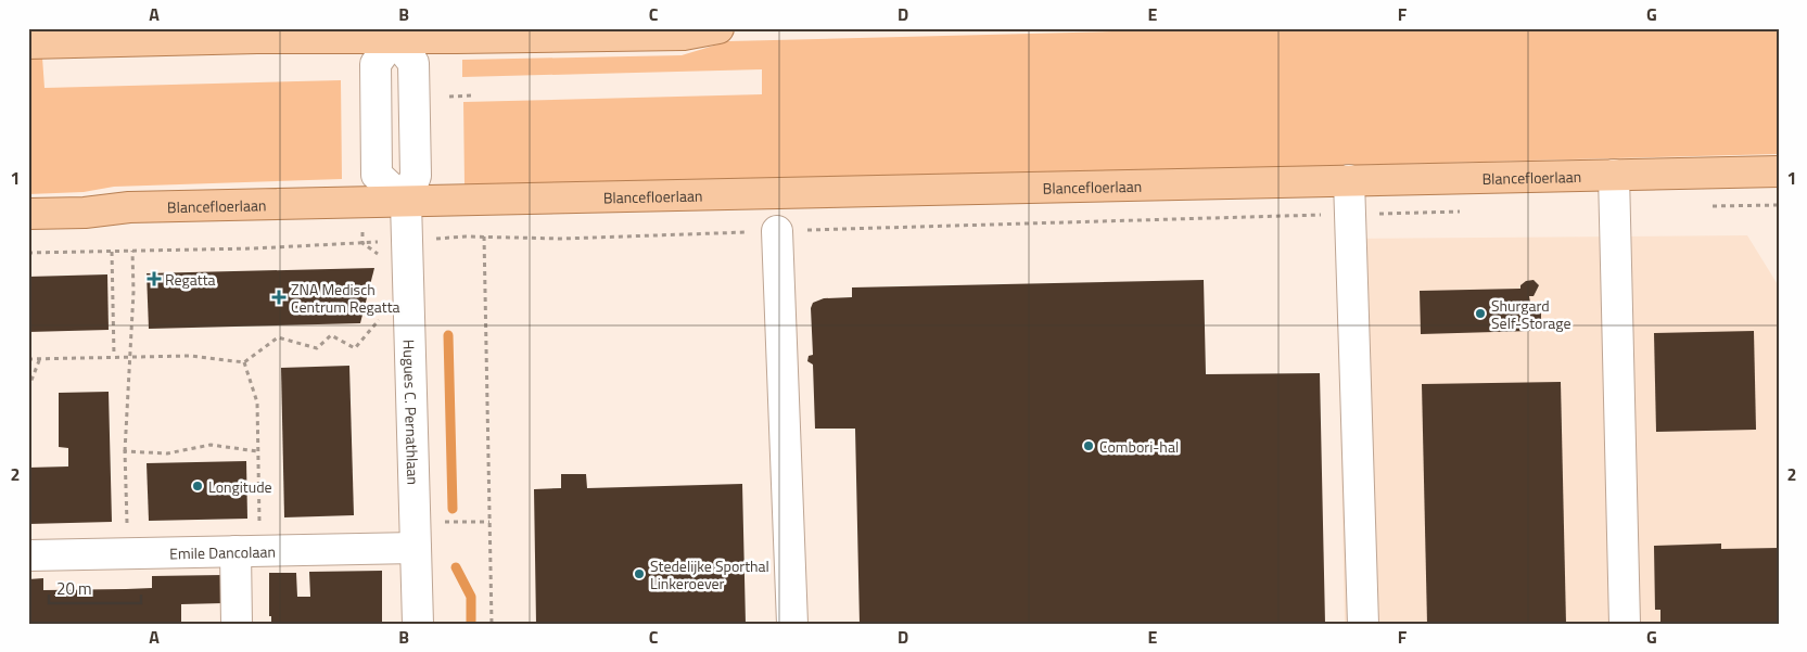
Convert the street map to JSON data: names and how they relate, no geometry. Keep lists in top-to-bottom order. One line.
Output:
{"streets":{"main road":["Blancefloerlaan"],"street":["Hugues C. Pernathlaan","Emile Dancolaan"]},"crossings":[["Blancefloerlaan","Hugues C. Pernathlaan"],["Hugues C. Pernathlaan","Emile Dancolaan"]],"places":{"health":["Regatta","ZNA Medisch Centrum Regatta"],"other":["Shurgard Self-Storage","Combori-hal","Longitude","Stedelijke Sporthal Linkeroever"]},"scale_bar":"20 m","grid":{"columns":["A","B","C","D","E","F","G"],"rows":["1","2"]}}
